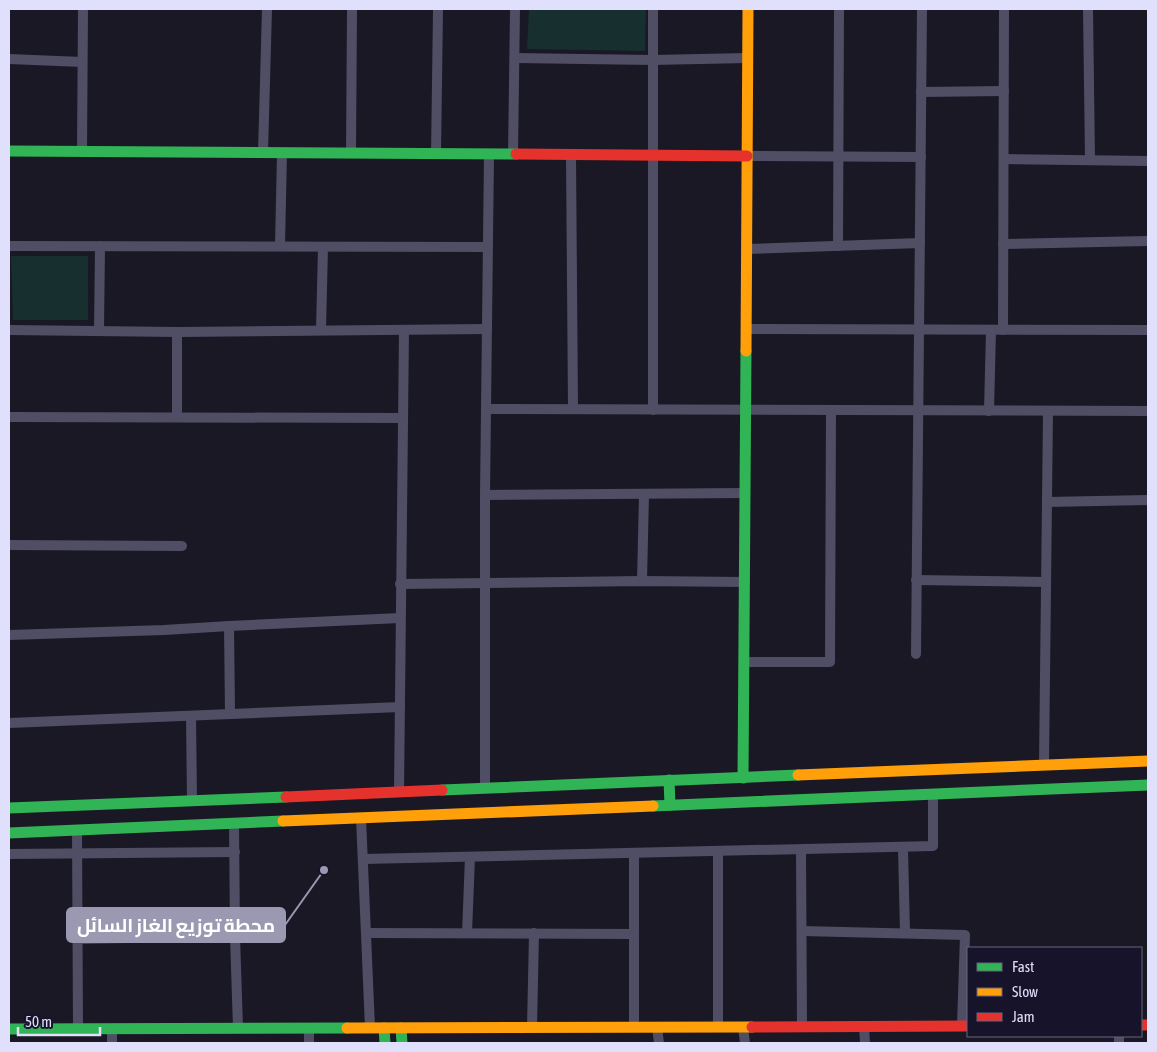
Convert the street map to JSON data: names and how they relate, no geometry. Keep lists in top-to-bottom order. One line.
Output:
{"places":["محطة توزيع الغاز السائل"],"legend":["Fast","Slow","Jam"],"scale_bar":"50 m"}
